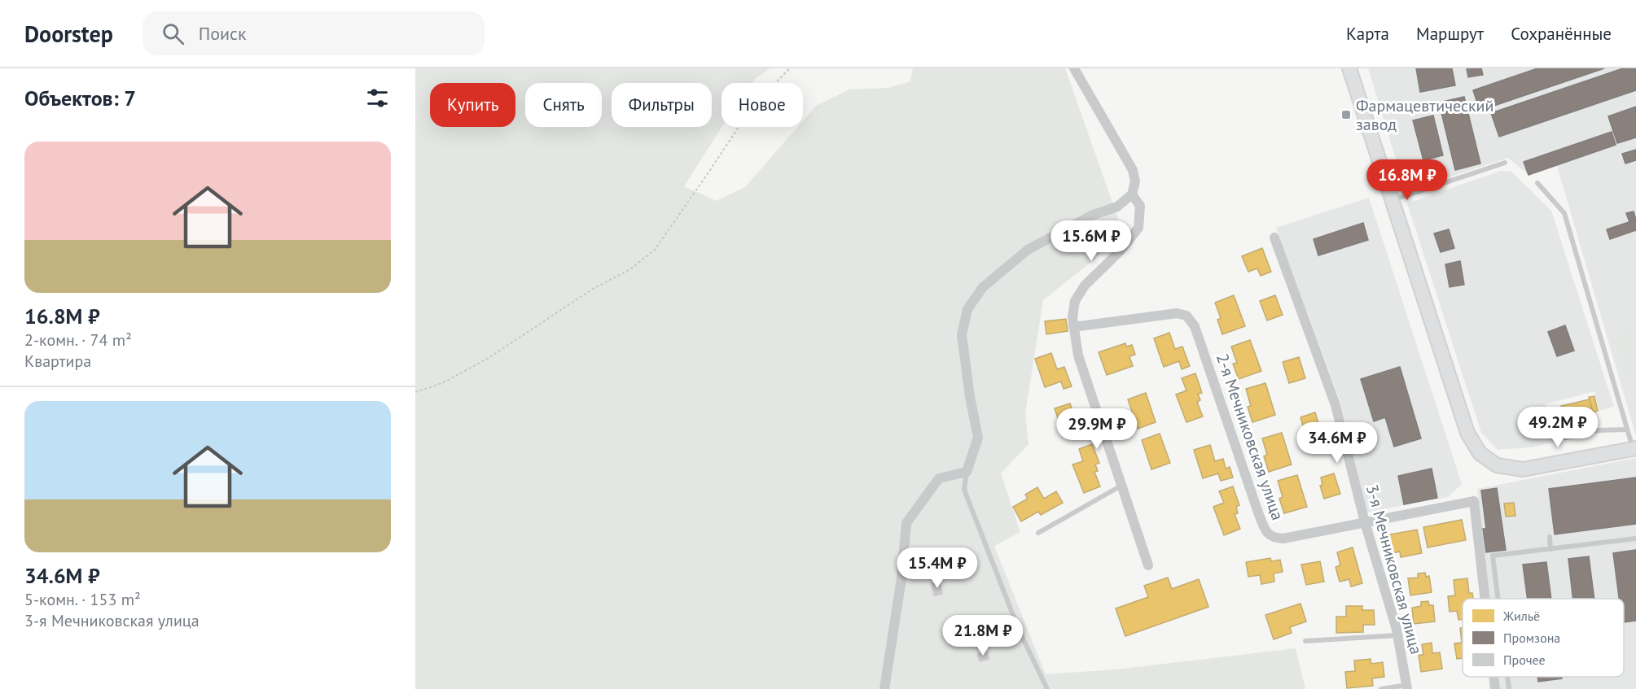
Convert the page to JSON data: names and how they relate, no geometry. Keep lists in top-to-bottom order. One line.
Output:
{"streets":{"street":["2-я Мечниковская улица","3-я Мечниковская улица"]},"crossings":[["2-я Мечниковская улица","3-я Мечниковская улица"]],"places":{"transit":["Фармацевтический завод"]},"legend":["Жильё","Промзона","Прочее"],"page":{"header":"Doorstep","search":"Поиск","nav":["Карта","Маршрут","Сохранённые"],"heading":"Объектов: 7","chip":["Купить","Снять","Фильтры","Новое"],"list":[{"name":"16.8M ₽","note":"2-комн. · 74 m² · Квартира"},{"name":"34.6M ₽","note":"5-комн. · 153 m² · 3-я Мечниковская улица"}],"price":["16.8M ₽","15.6M ₽","49.2M ₽","29.9M ₽","34.6M ₽","15.4M ₽","21.8M ₽"]}}
